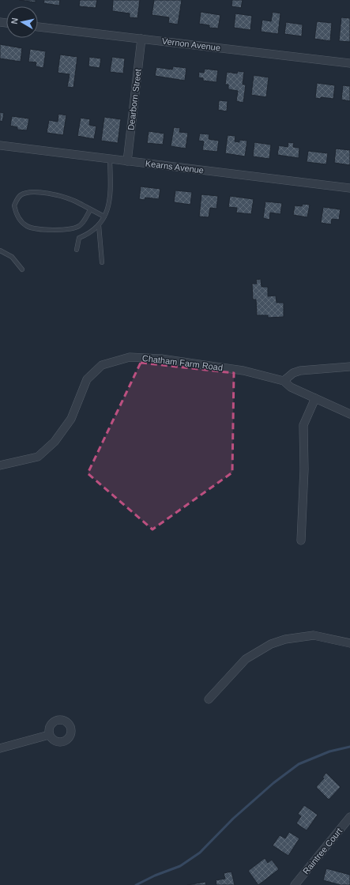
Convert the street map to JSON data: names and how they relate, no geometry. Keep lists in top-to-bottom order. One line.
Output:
{"streets":{"street":["Vernon Avenue","Dearborn Street","Kearns Avenue","Chatham Farm Road","Raintree Court"]},"crossings":[["Vernon Avenue","Dearborn Street"],["Dearborn Street","Kearns Avenue"]],"north":"left"}
